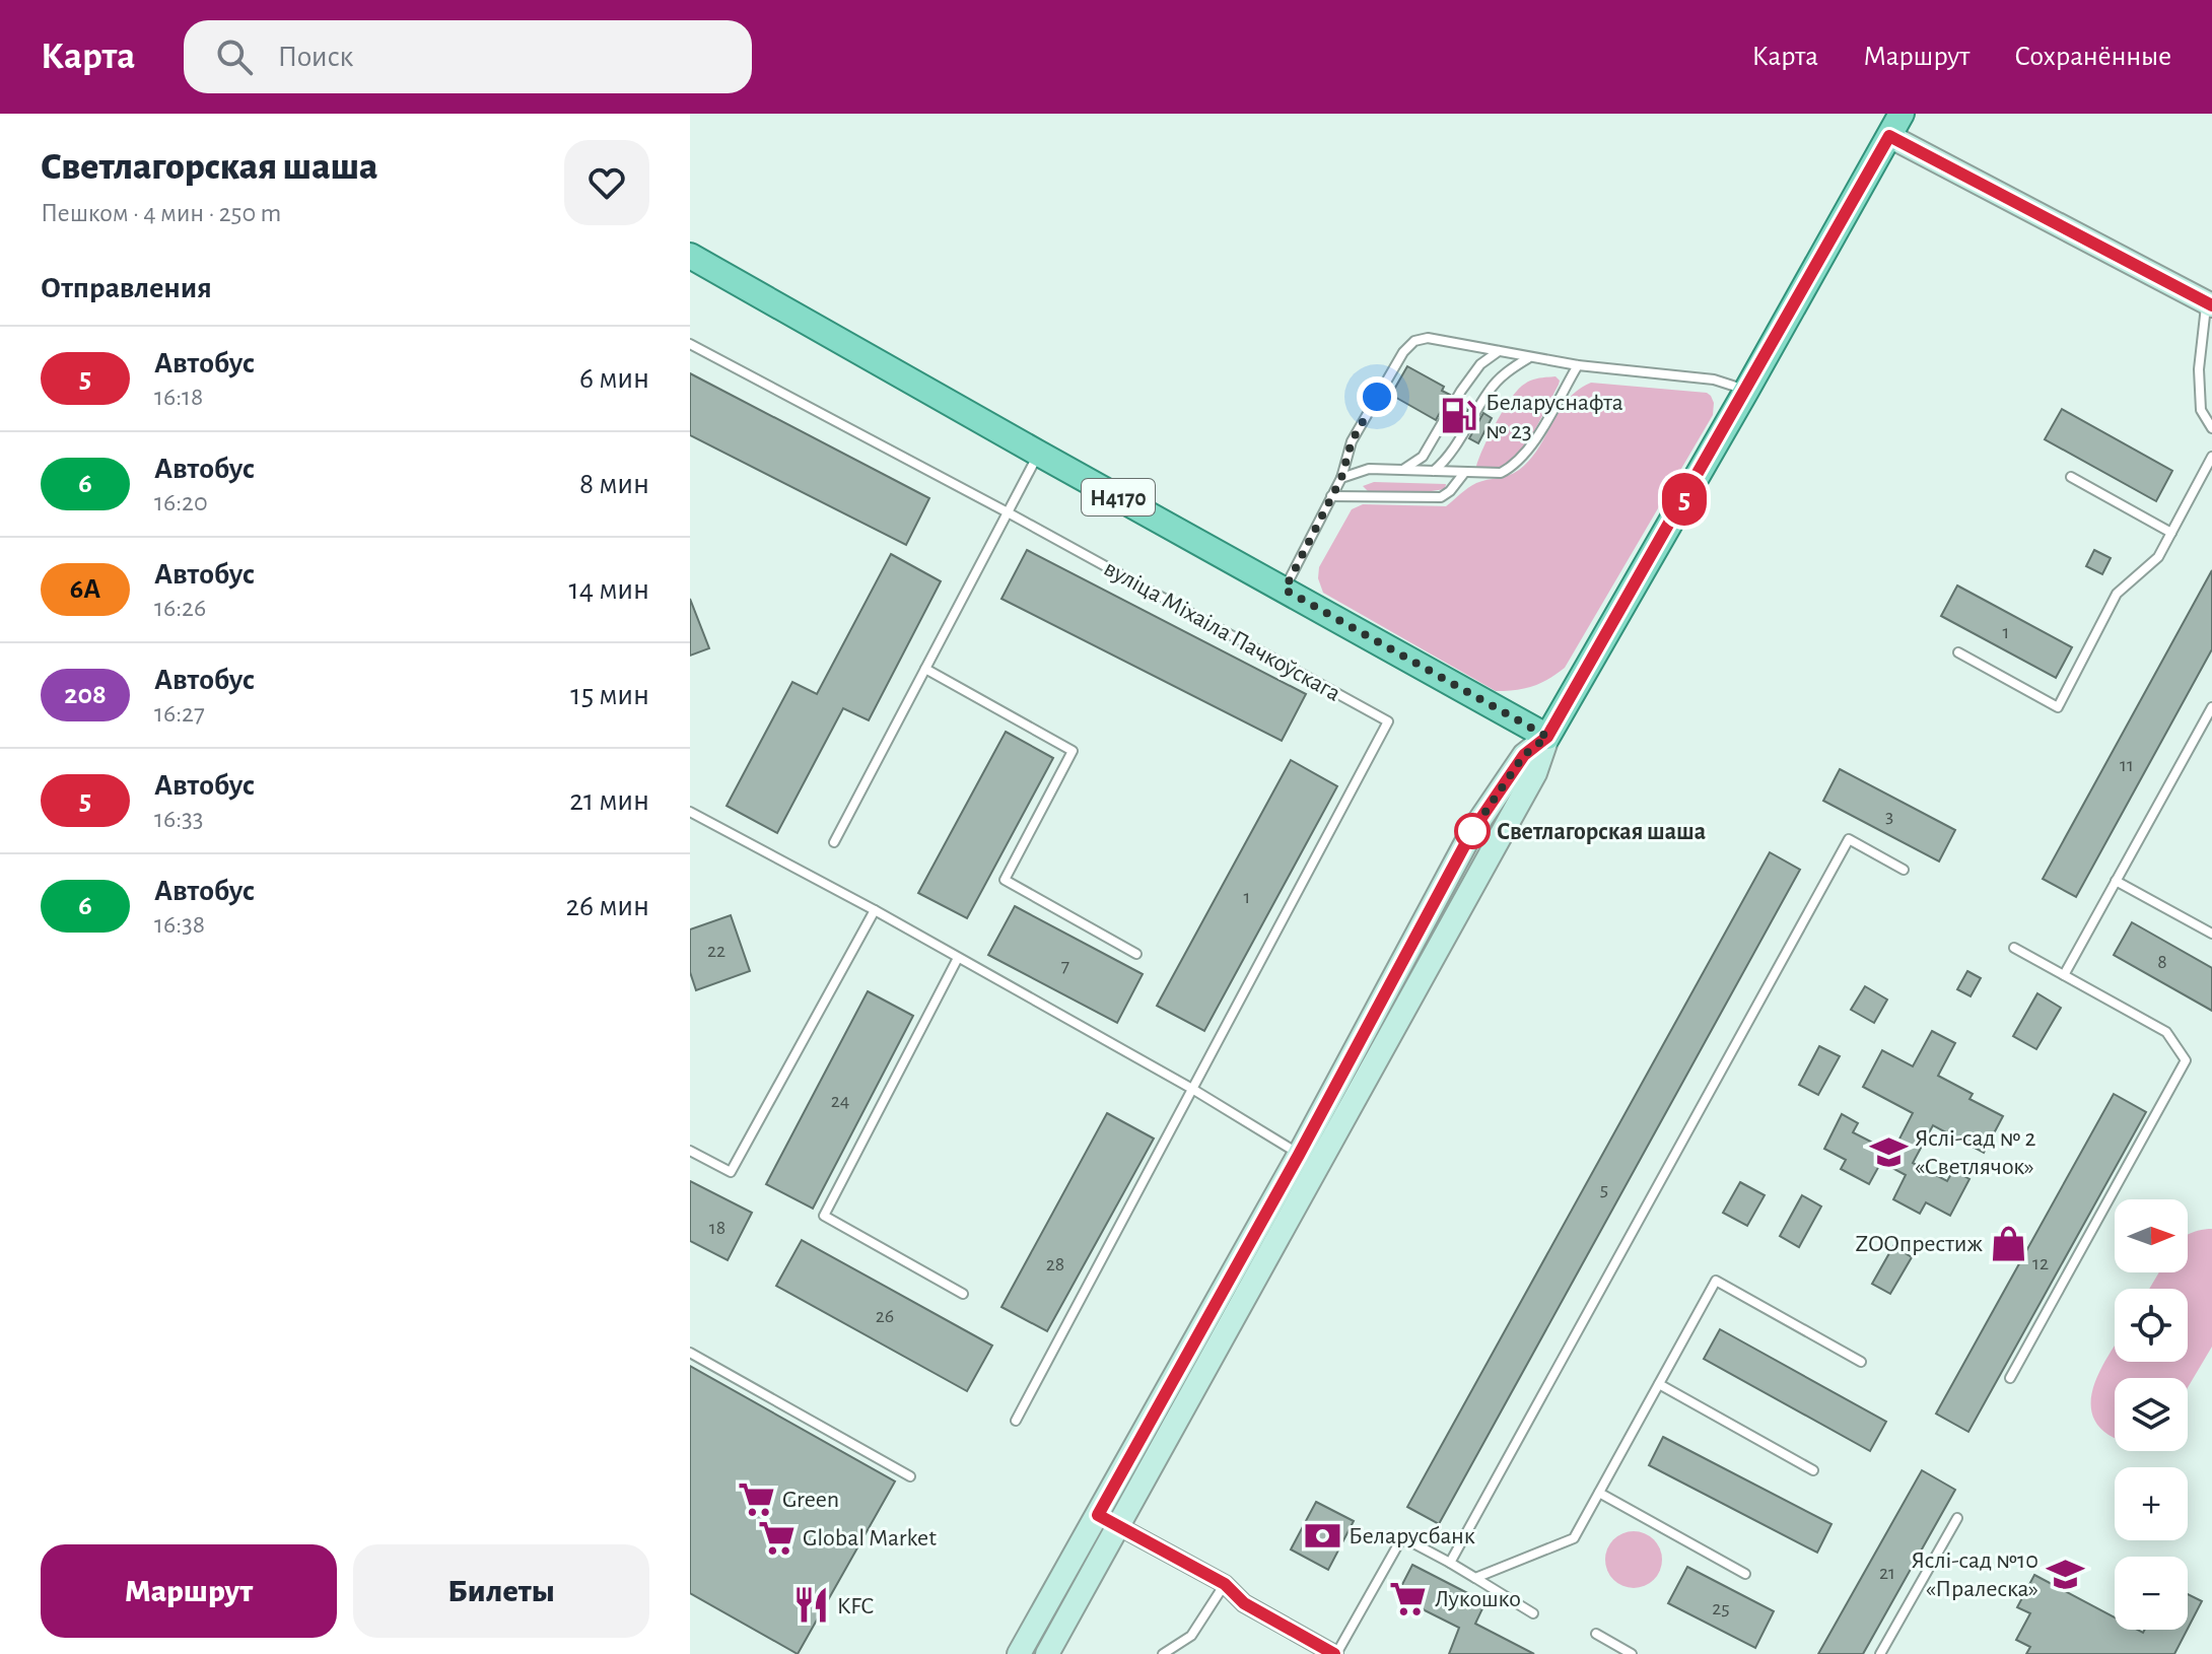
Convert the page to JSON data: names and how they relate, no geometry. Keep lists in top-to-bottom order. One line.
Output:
{"streets":{"main road":["Н4170"],"lane":["вуліца Міхаіла Пачкоўскага"]},"places":{"fuel station":["Беларуснафта № 23"],"other":["Светлагорская шаша"],"school or university":["Яслі-сад № 2 «Светлячок»","Яслі-сад №10 «Пралеска»"],"shop":["ZOOпрестиж"],"supermarket":["Green","Global Market","Лукошко"],"bank":["Беларусбанк"],"restaurant":["KFC"]},"lines":["bus line 5"],"house_numbers":["1","11","3","1","22","8","7","24","5","18","12","28","26","21","25"],"north":"right","page":{"header":"Карта","search":"Поиск","nav":["Карта","Маршрут","Сохранённые"],"heading":[["Светлагорская шаша","Пешком · 4 мин · 250 m"],"Отправления"],"on_map":"5","list":[{"mark":"5","name":"Автобус","note":"16:18","value":"6 мин"},{"mark":"6","name":"Автобус","note":"16:20","value":"8 мин"},{"mark":"6А","name":"Автобус","note":"16:26","value":"14 мин"},{"mark":"208","name":"Автобус","note":"16:27","value":"15 мин"},{"mark":"5","name":"Автобус","note":"16:33","value":"21 мин"},{"mark":"6","name":"Автобус","note":"16:38","value":"26 мин"}],"map_buttons":["+","−"],"buttons":["Маршрут","Билеты"]}}
